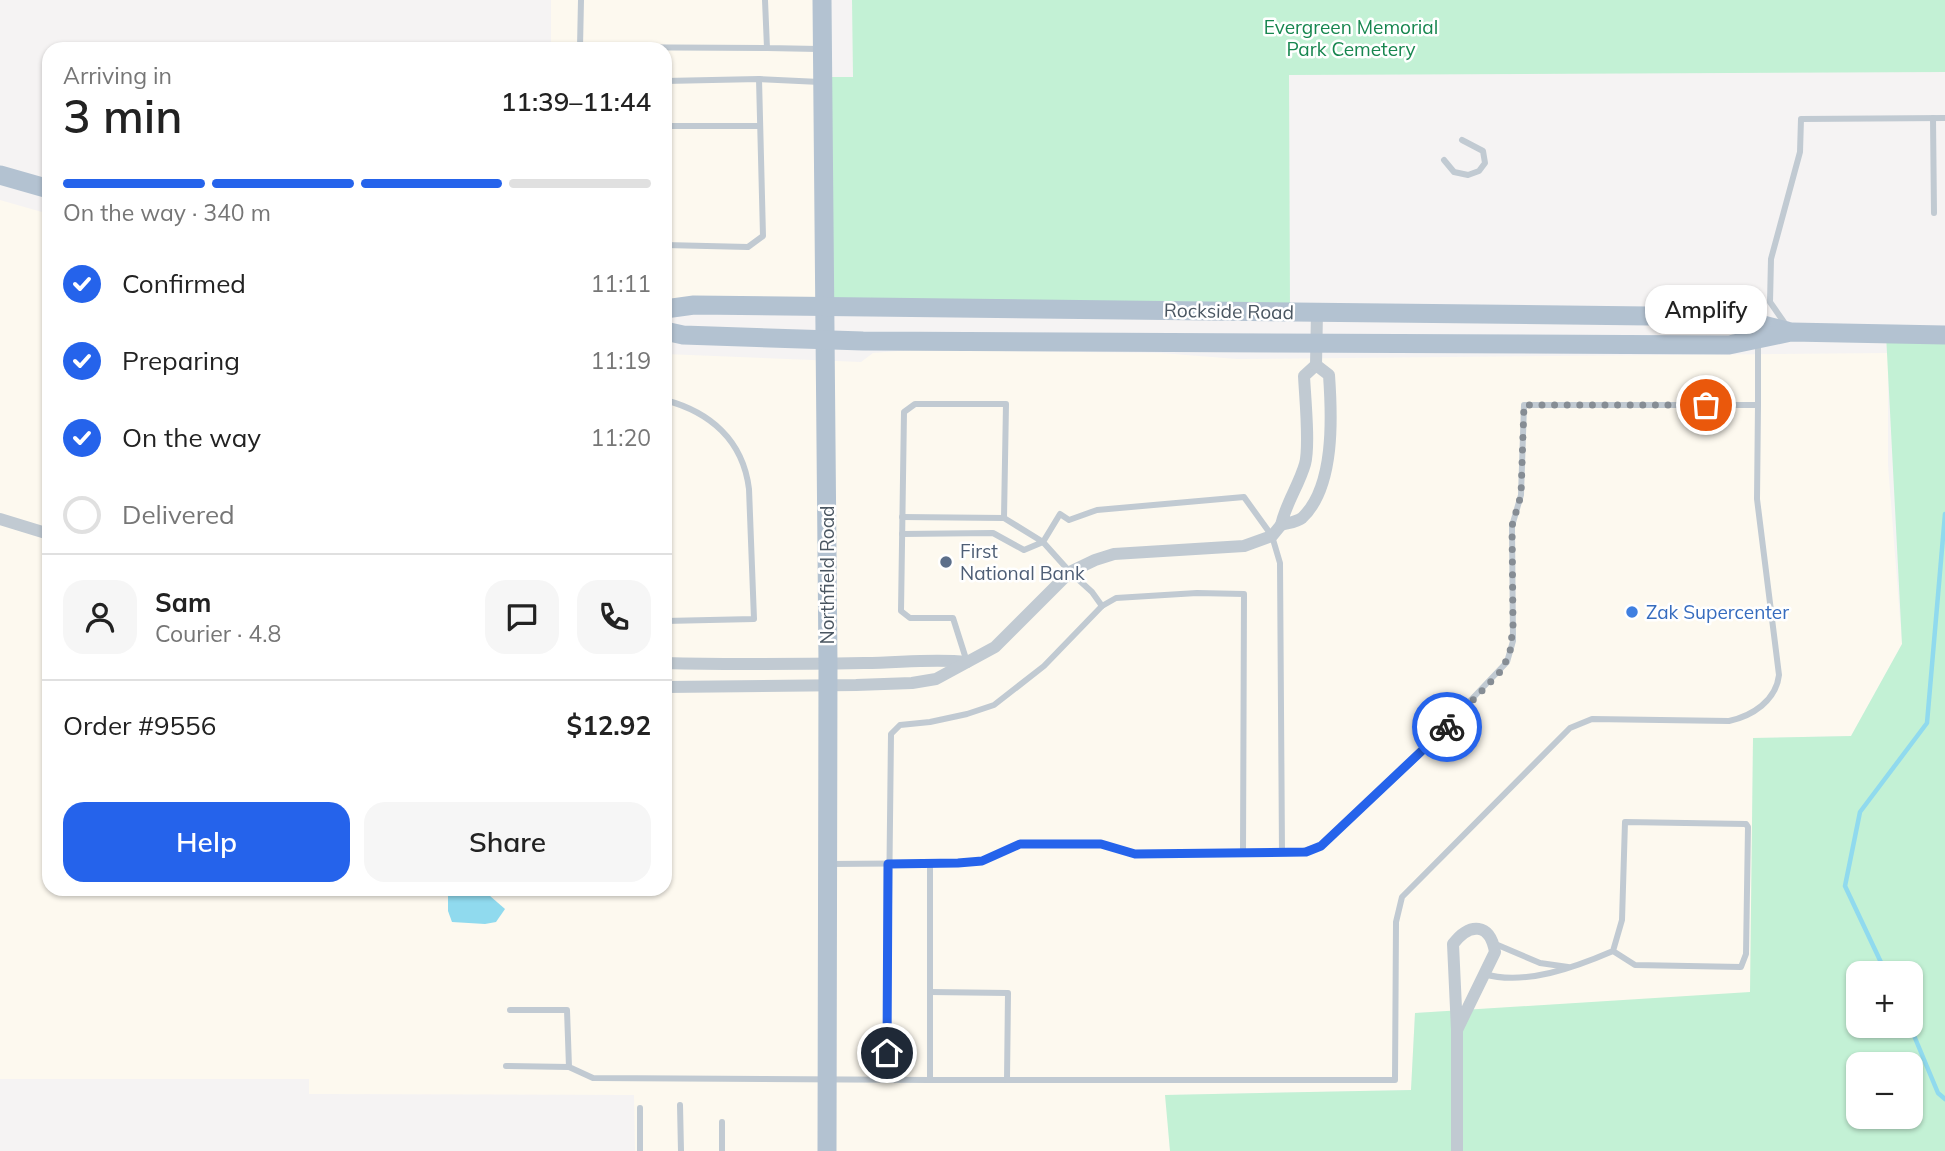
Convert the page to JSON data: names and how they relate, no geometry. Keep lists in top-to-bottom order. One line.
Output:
{"streets":{"main road":["Rockside Road","Northfield Road"]},"crossings":[["Rockside Road","Northfield Road"]],"parks":["Evergreen Memorial Park Cemetery"],"places":["Amplify","First National Bank","Zak Supercenter"],"page":{"heading":["3 min","Arriving in","11:39–11:44"],"panel":["Sam","Courier · 4.8","Order #9556","$12.92"],"bar":"On the way · 340 m","list":[["Confirmed","11:11"],["Preparing","11:19"],["On the way","11:20"],"Delivered"],"bubble":"Amplify","buttons":["Help","Share"],"map_buttons":["+","−"]}}
